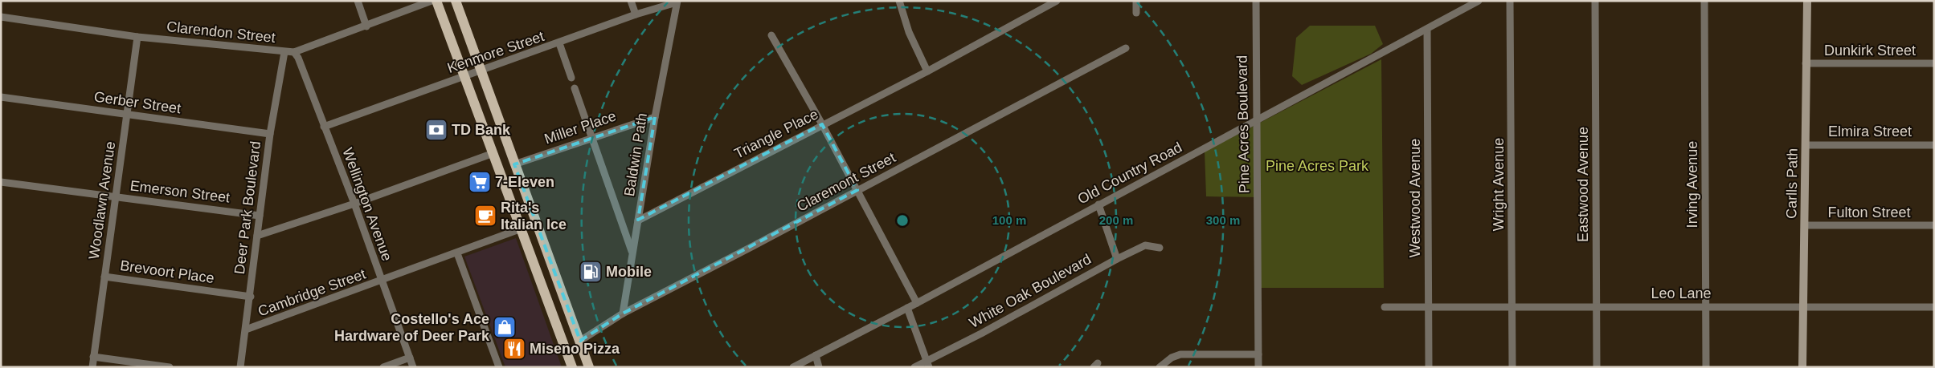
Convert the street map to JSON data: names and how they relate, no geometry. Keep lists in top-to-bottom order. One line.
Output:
{"streets":{"street":["Clarendon Street","Dunkirk Street","Kenmore Street","Gerber Street","Pine Acres Boulevard","Miller Place","Elmira Street","Triangle Place","Baldwin Path","Old Country Road","Claremont Street","Carlls Path","Wright Avenue","Eastwood Avenue","Irving Avenue","Emerson Street","Westwood Avenue","Woodlawn Avenue","Wellington Avenue","Deer Park Boulevard","Fulton Street","Brevoort Place","White Oak Boulevard","Cambridge Street","Leo Lane"]},"crossings":[["Clarendon Street","Woodlawn Avenue"],["Clarendon Street","Wellington Avenue"],["Clarendon Street","Deer Park Boulevard"],["Dunkirk Street","Carlls Path"],["Kenmore Street","Baldwin Path"],["Kenmore Street","Wellington Avenue"],["Gerber Street","Woodlawn Avenue"],["Gerber Street","Deer Park Boulevard"],["Pine Acres Boulevard","Old Country Road"],["Miller Place","Baldwin Path"],["Elmira Street","Carlls Path"],["Triangle Place","Baldwin Path"],["Baldwin Path","Claremont Street"],["Old Country Road","Westwood Avenue"],["Carlls Path","Fulton Street"],["Carlls Path","Leo Lane"],["Wright Avenue","Leo Lane"],["Eastwood Avenue","Leo Lane"],["Irving Avenue","Leo Lane"],["Emerson Street","Woodlawn Avenue"],["Emerson Street","Deer Park Boulevard"],["Westwood Avenue","Leo Lane"],["Woodlawn Avenue","Brevoort Place"],["Wellington Avenue","Cambridge Street"],["Deer Park Boulevard","Brevoort Place"],["Deer Park Boulevard","Cambridge Street"]],"parks":["Pine Acres Park"],"places":{"bank":["TD Bank"],"supermarket":["7-Eleven"],"cafe":["Rita's Italian Ice"],"fuel station":["Mobile"],"shop":["Costello's Ace Hardware of Deer Park"],"restaurant":["Miseno Pizza"]},"rings":["100 m","200 m","300 m"]}
